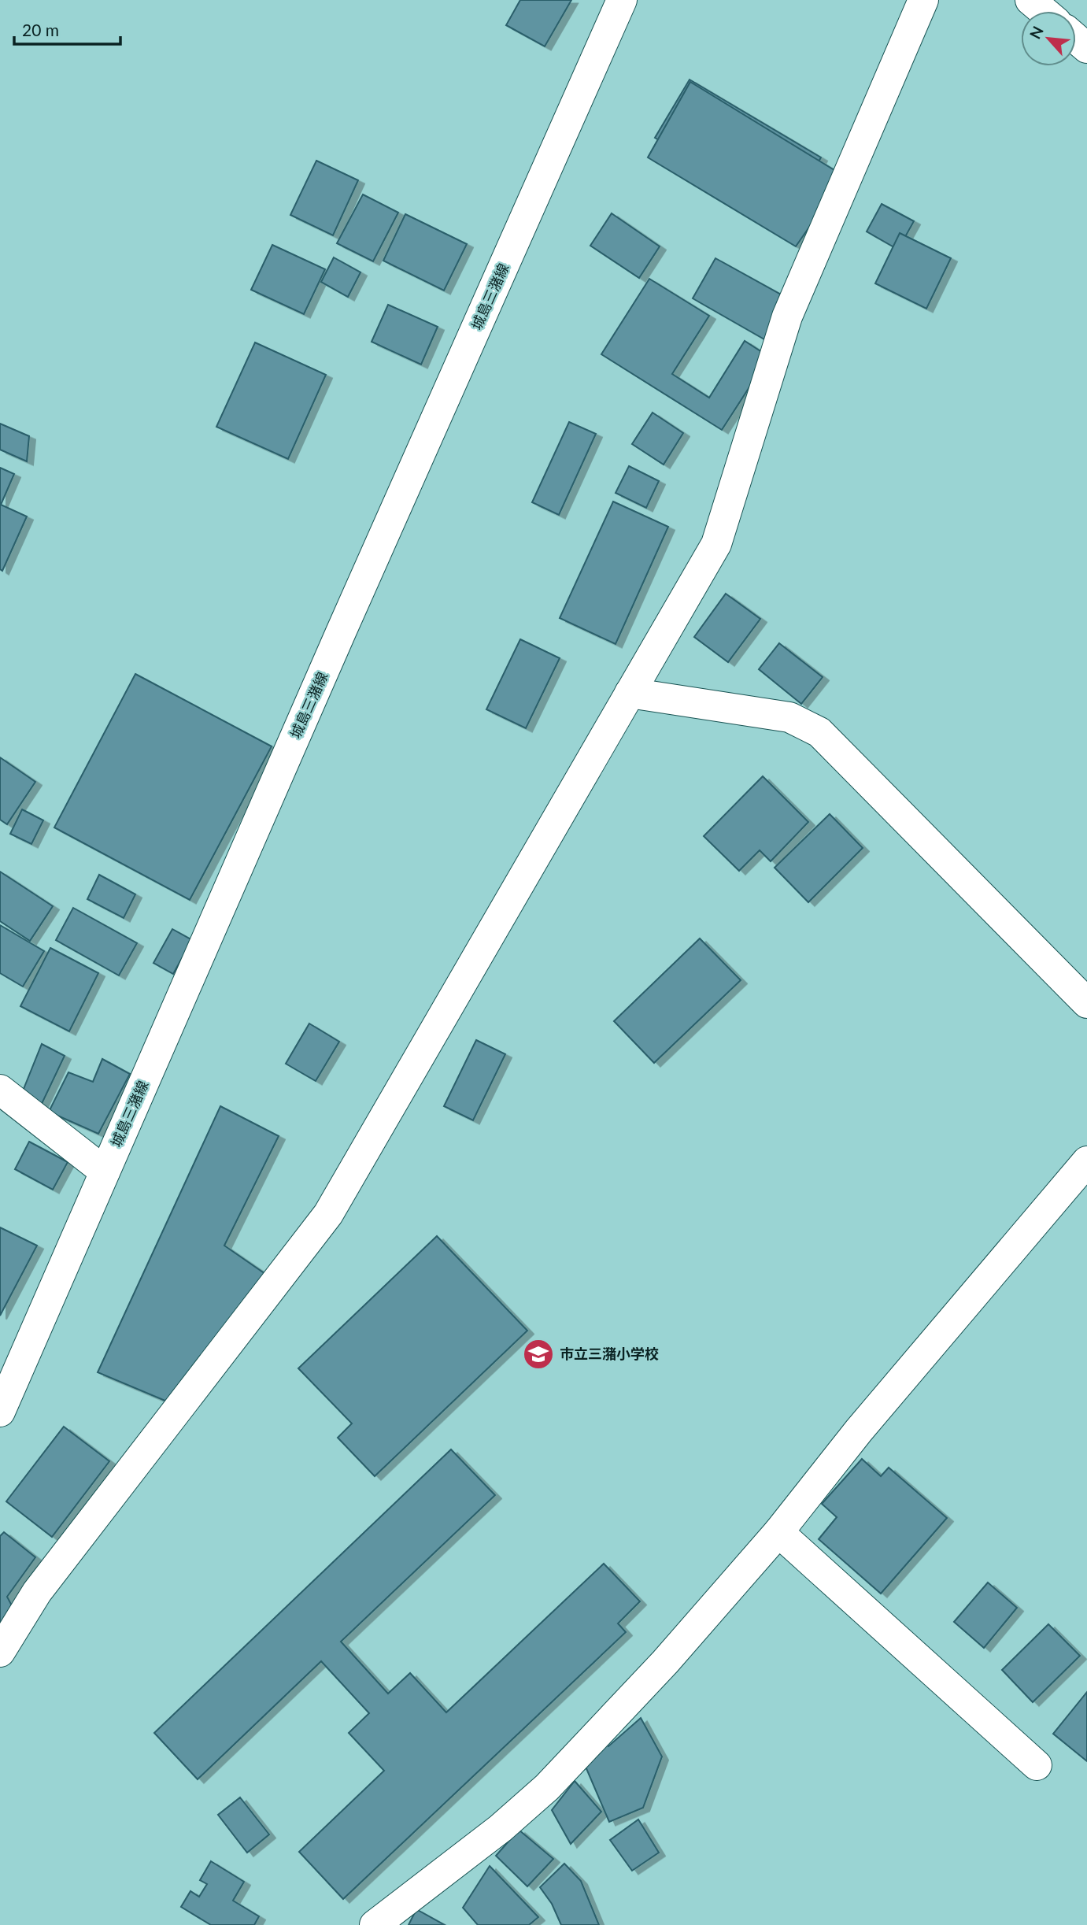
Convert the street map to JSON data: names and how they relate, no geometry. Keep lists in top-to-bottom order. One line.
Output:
{"streets":{"street":["城島三潴線"]},"places":{"school or university":["市立三潴小学校"]},"scale_bar":"20 m","north":"top left"}
